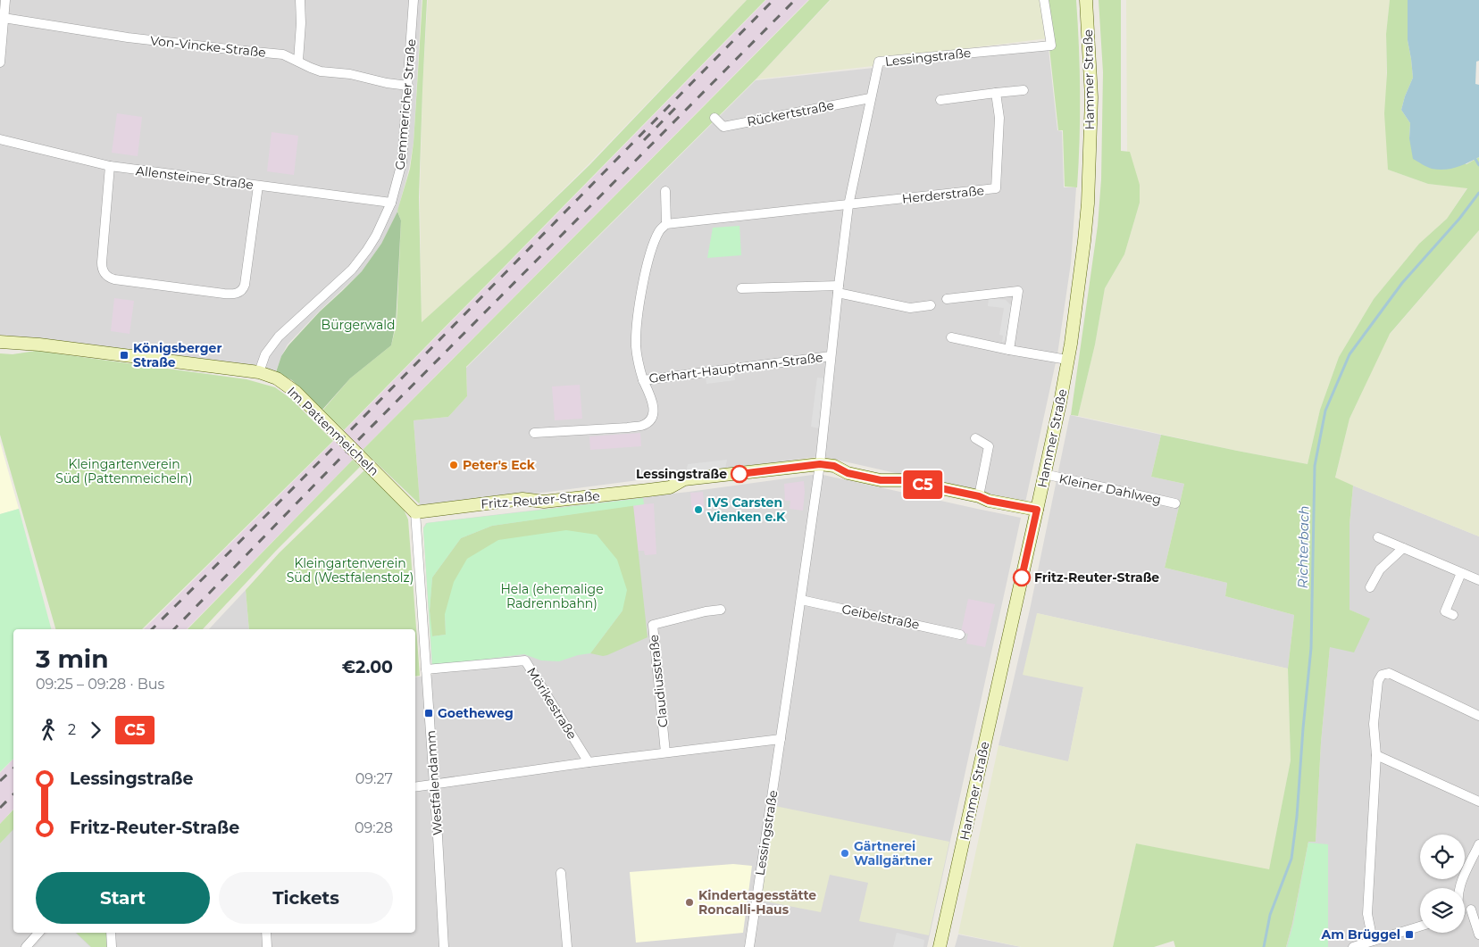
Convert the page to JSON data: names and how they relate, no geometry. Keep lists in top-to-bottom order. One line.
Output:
{"streets":{"street":["Von-Vincke-Straße","Lessingstraße","Hammer Straße","Gemmericher Straße","Rückertstraße","Allensteiner Straße","Herderstraße","Gerhart-Hauptmann-Straße","Im Pattenmeicheln","Kleiner Dahlweg","Fritz-Reuter-Straße","Geibelstraße","Claudiusstraße","Mörikestraße","Westfalendamm"]},"crossings":[["Von-Vincke-Straße","Gemmericher Straße"],["Lessingstraße","Rückertstraße"],["Lessingstraße","Herderstraße"],["Lessingstraße","Gerhart-Hauptmann-Straße"],["Lessingstraße","Fritz-Reuter-Straße"],["Lessingstraße","Geibelstraße"],["Hammer Straße","Kleiner Dahlweg"],["Hammer Straße","Fritz-Reuter-Straße"],["Gemmericher Straße","Allensteiner Straße"],["Gemmericher Straße","Im Pattenmeicheln"],["Im Pattenmeicheln","Fritz-Reuter-Straße"],["Im Pattenmeicheln","Westfalendamm"],["Fritz-Reuter-Straße","Westfalendamm"],["Mörikestraße","Westfalendamm"]],"water":["Richterbach"],"parks":["Bürgerwald","Kleingartenverein Süd (Pattenmeicheln)","Kleingartenverein Süd (Westfalenstolz)","Hela (ehemalige Radrennbahn)"],"places":{"transit":["Königsberger Straße","Goetheweg","Am Brüggel"],"other":["Peter's Eck","Lessingstraße","IVS Carsten Vienken e.K","Fritz-Reuter-Straße","Gärtnerei Wallgärtner","Kindertagesstätte Roncalli-Haus"]},"lines":["bus line C5"],"page":{"on_map":"C5","heading":["3 min","09:25 – 09:28 · Bus","€2.00"],"legs":["2","C5"],"list":[{"name":"Lessingstraße","value":"09:27"},{"name":"Fritz-Reuter-Straße","value":"09:28"}],"buttons":["Start","Tickets"]}}
